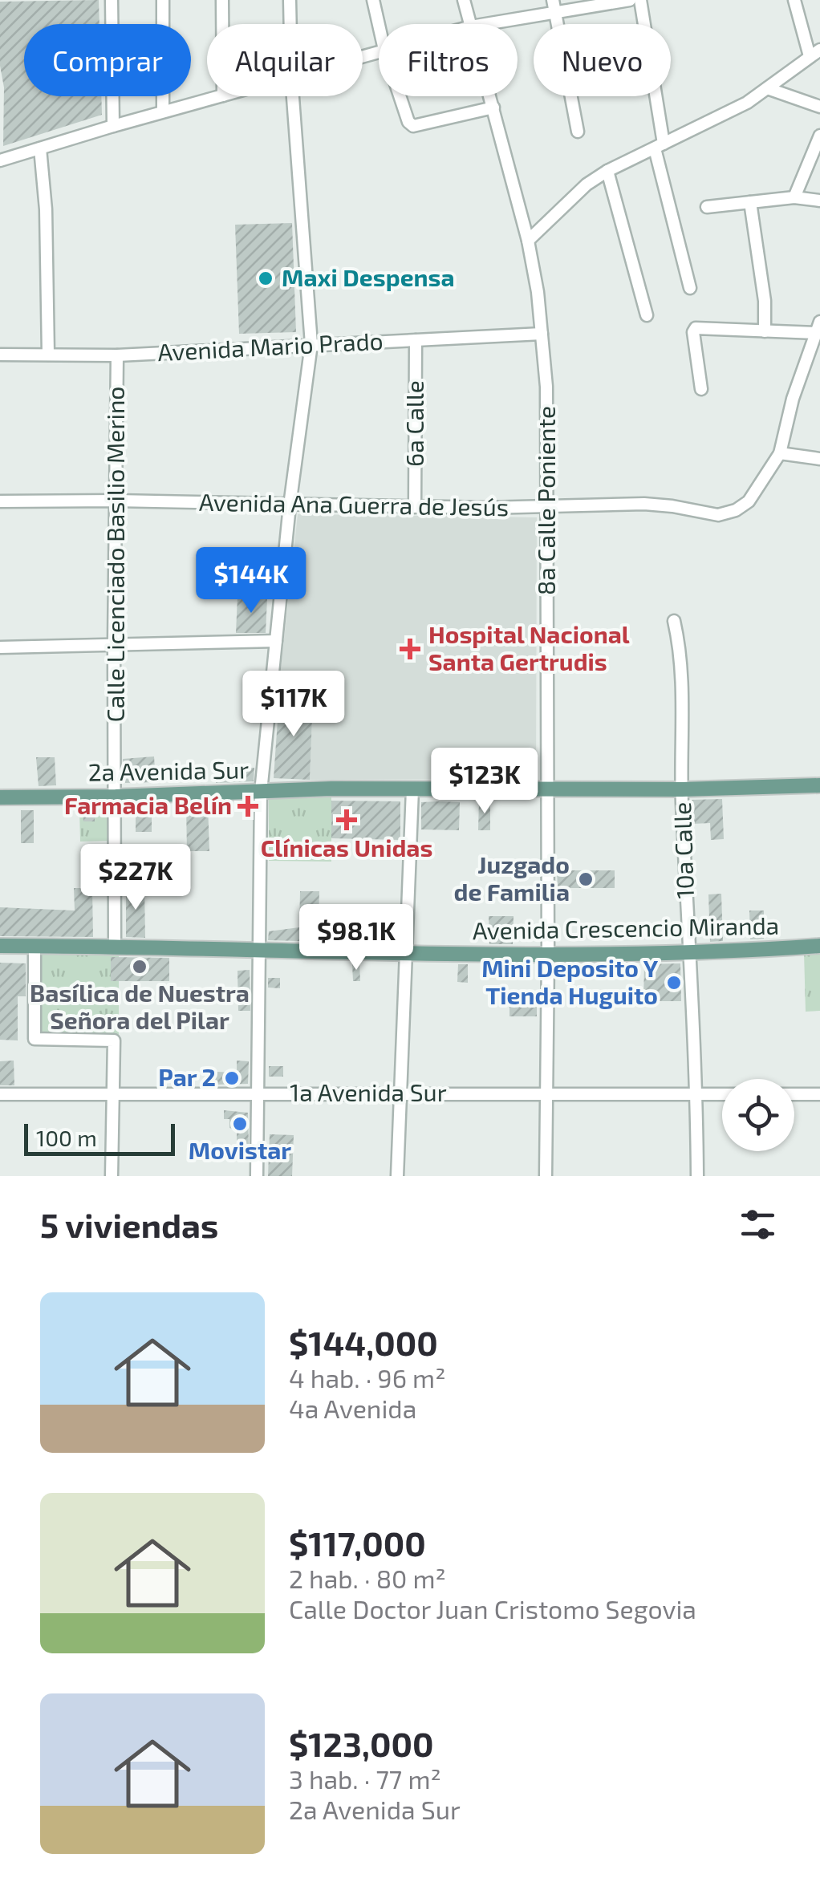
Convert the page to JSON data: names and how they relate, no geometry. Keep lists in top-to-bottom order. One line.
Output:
{"streets":{"main road":["2a Avenida Sur","Avenida Crescencio Miranda"],"street":["Avenida Mario Prado","6a Calle","8a Calle Poniente","Avenida Ana Guerra de Jesús","Calle Licenciado Basilio Merino","10a Calle","1a Avenida Sur"]},"crossings":[["Avenida Mario Prado","6a Calle"],["Avenida Mario Prado","8a Calle Poniente"],["Avenida Mario Prado","Calle Licenciado Basilio Merino"],["6a Calle","Avenida Ana Guerra de Jesús"],["8a Calle Poniente","Avenida Ana Guerra de Jesús"],["8a Calle Poniente","2a Avenida Sur"],["8a Calle Poniente","Avenida Crescencio Miranda"],["8a Calle Poniente","1a Avenida Sur"],["Avenida Ana Guerra de Jesús","Calle Licenciado Basilio Merino"],["Calle Licenciado Basilio Merino","2a Avenida Sur"],["Calle Licenciado Basilio Merino","Avenida Crescencio Miranda"],["2a Avenida Sur","10a Calle"],["10a Calle","Avenida Crescencio Miranda"],["10a Calle","1a Avenida Sur"]],"places":{"other":["Maxi Despensa","Juzgado de Familia","Basílica de Nuestra Señora del Pilar","Mini Deposito Y Tienda Huguito","Par 2","Movistar"],"health":["Hospital Nacional Santa Gertrudis","Farmacia Belín","Clínicas Unidas"]},"scale_bar":"100 m","page":{"chip":["Comprar","Alquilar","Filtros","Nuevo"],"price":["$144K","$117K","$123K","$227K","$98.1K"],"scale":"100 m","heading":"5 viviendas","list":[{"name":"$144,000","note":"4 hab. · 96 m² · 4a Avenida"},{"name":"$117,000","note":"2 hab. · 80 m² · Calle Doctor Juan Cristomo Segovia"},{"name":"$123,000","note":"3 hab. · 77 m² · 2a Avenida Sur"}]}}
